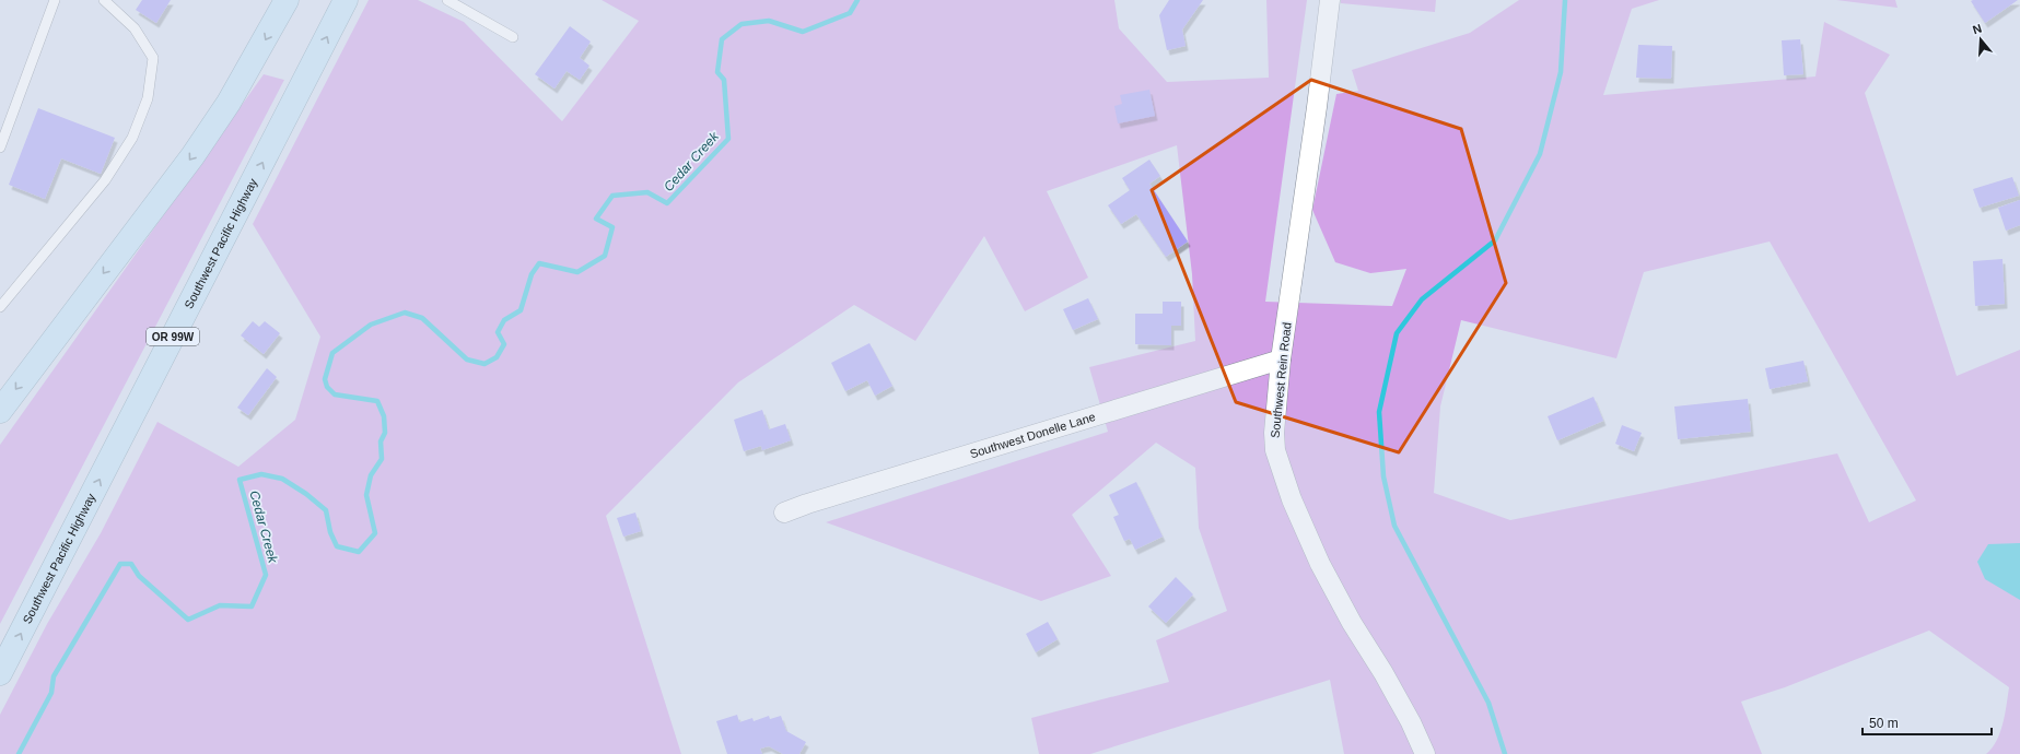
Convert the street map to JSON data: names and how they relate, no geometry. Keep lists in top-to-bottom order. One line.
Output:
{"streets":{"highway":["Southwest Pacific Highway","OR 99W"],"street":["Southwest Rein Road","Southwest Donelle Lane"]},"crossings":[["Southwest Rein Road","Southwest Donelle Lane"]],"water":["Cedar Creek"],"scale_bar":"50 m","north":"top"}
